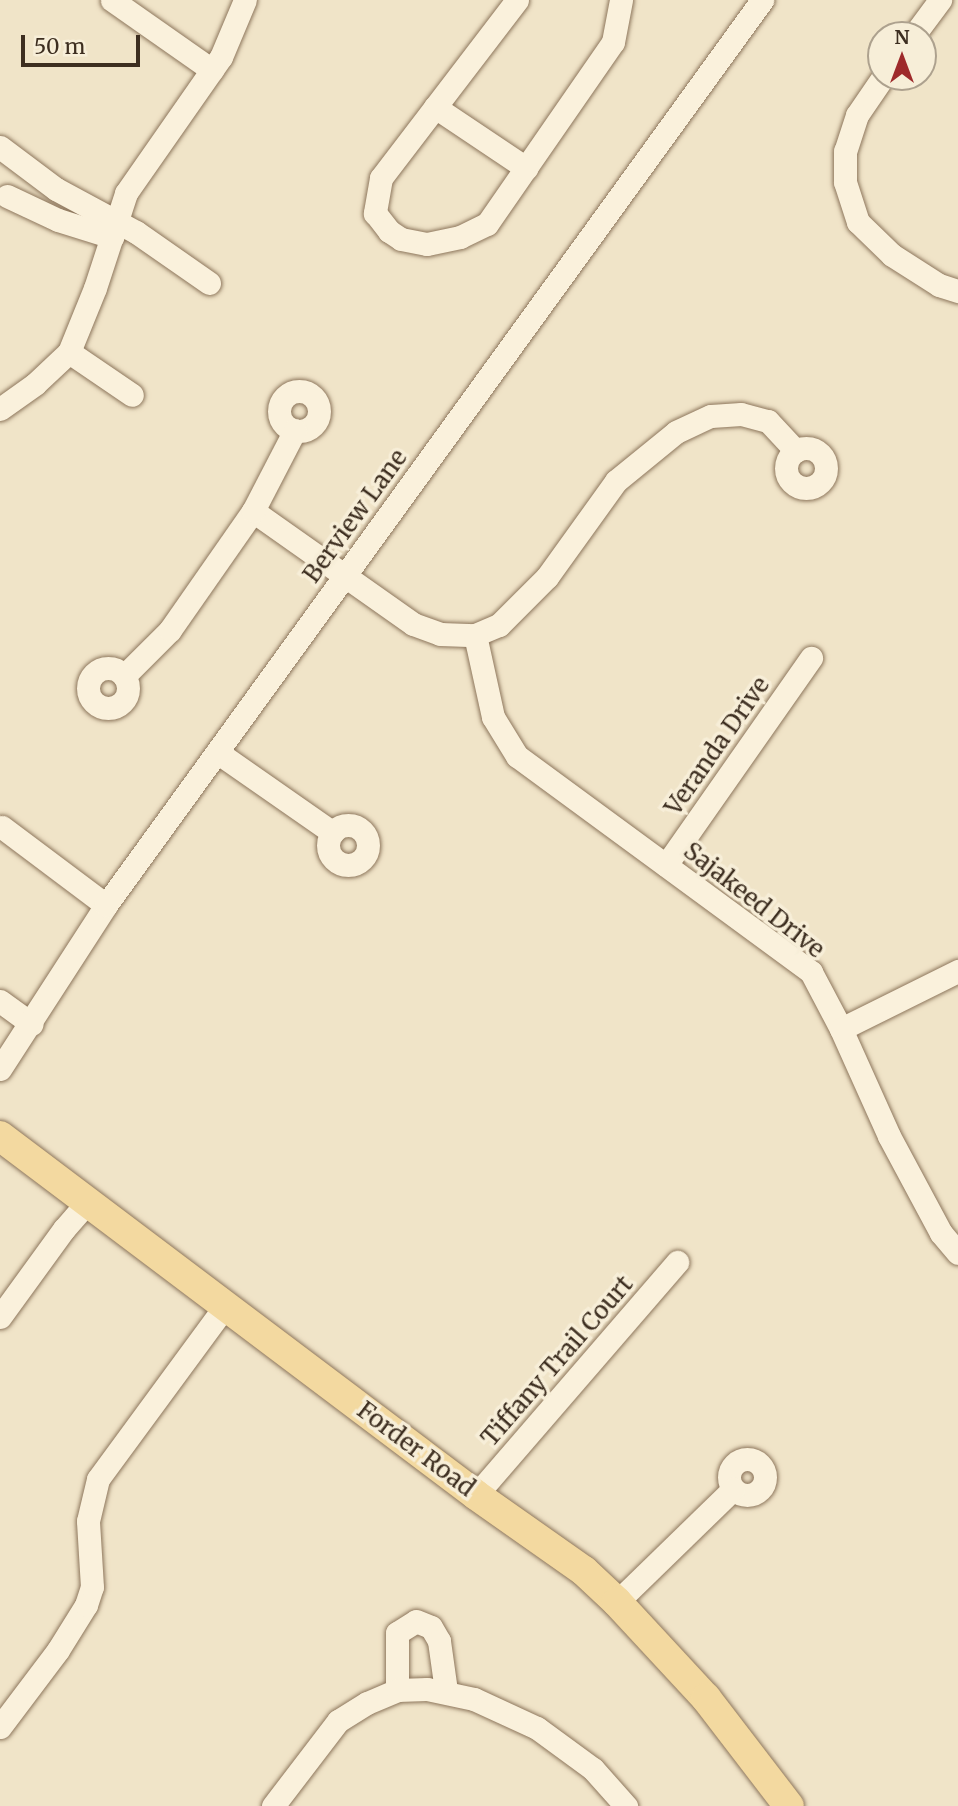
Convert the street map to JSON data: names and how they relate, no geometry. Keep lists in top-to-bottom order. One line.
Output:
{"streets":{"main road":["Forder Road"],"street":["Berview Lane","Veranda Drive","Sajakeed Drive","Tiffany Trail Court"]},"crossings":[["Veranda Drive","Sajakeed Drive"],["Tiffany Trail Court","Forder Road"]],"scale_bar":"50 m","north":"top"}
